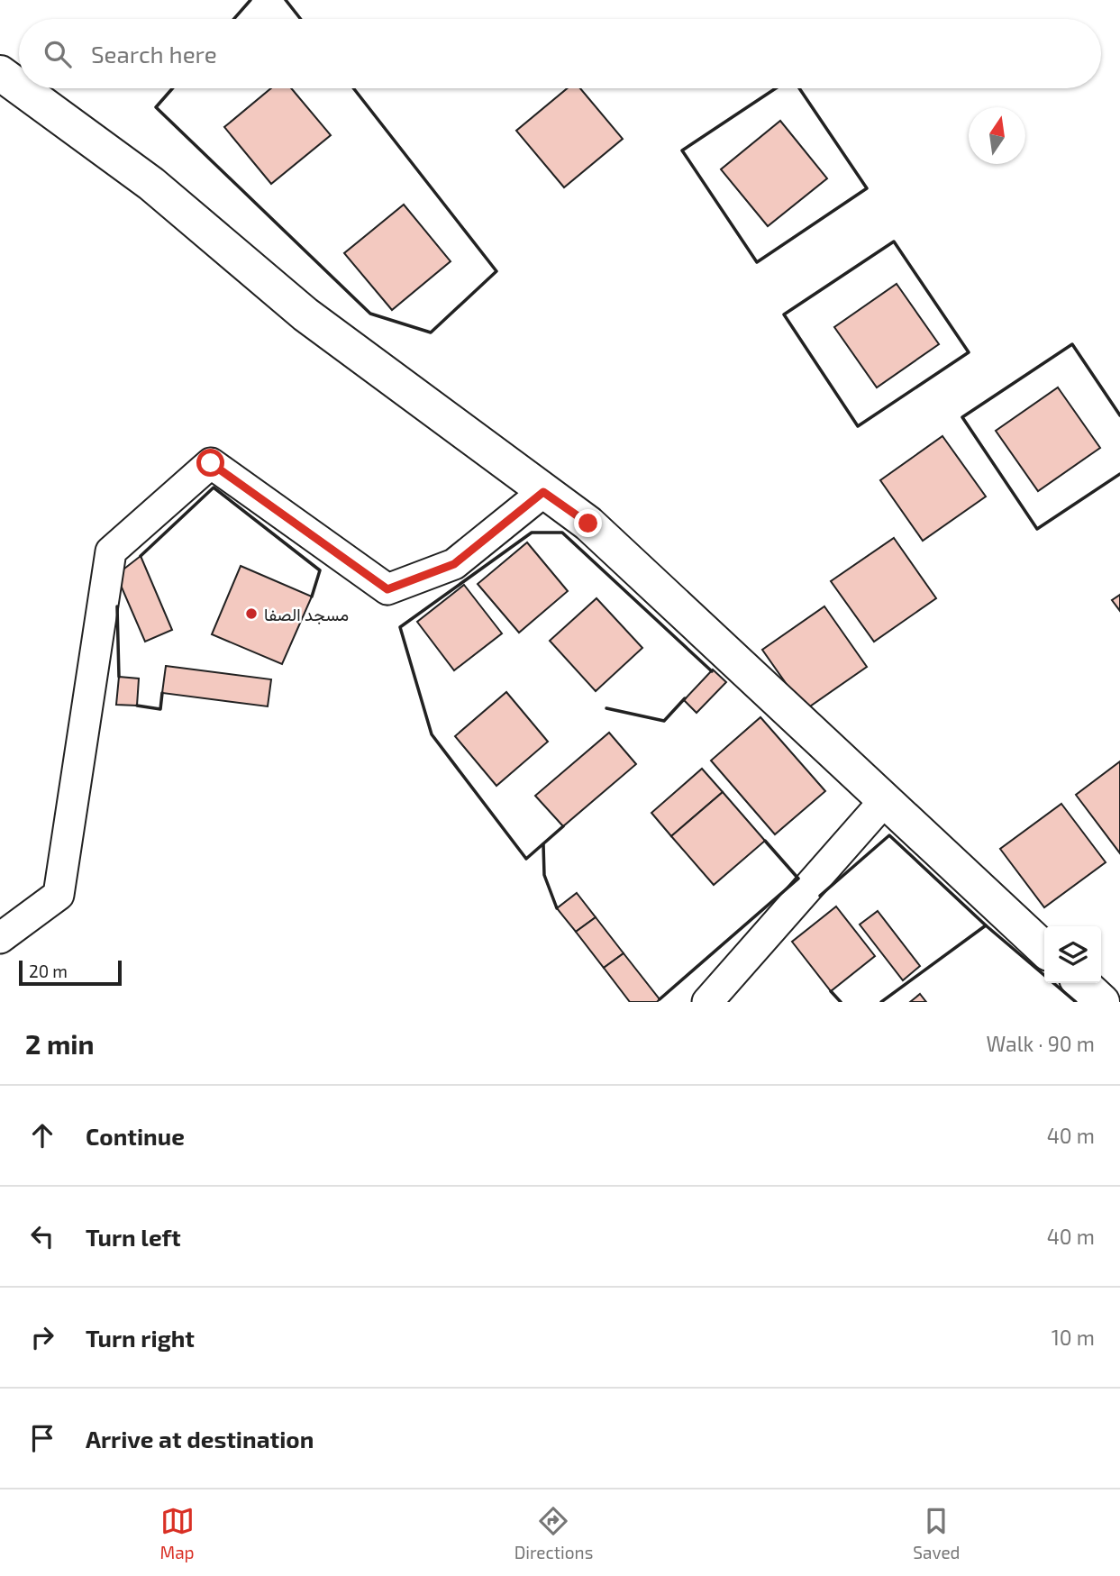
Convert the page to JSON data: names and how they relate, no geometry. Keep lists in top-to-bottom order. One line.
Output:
{"places":["مسجد الصفا"],"scale_bar":"20 m","north":"top","page":{"search":"Search here","scale":"20 m","heading":["2 min","Walk · 90 m"],"list":[["Continue","40 m"],["Turn left","40 m"],["Turn right","10 m"],"Arrive at destination"],"nav":["Map","Directions","Saved"]}}
